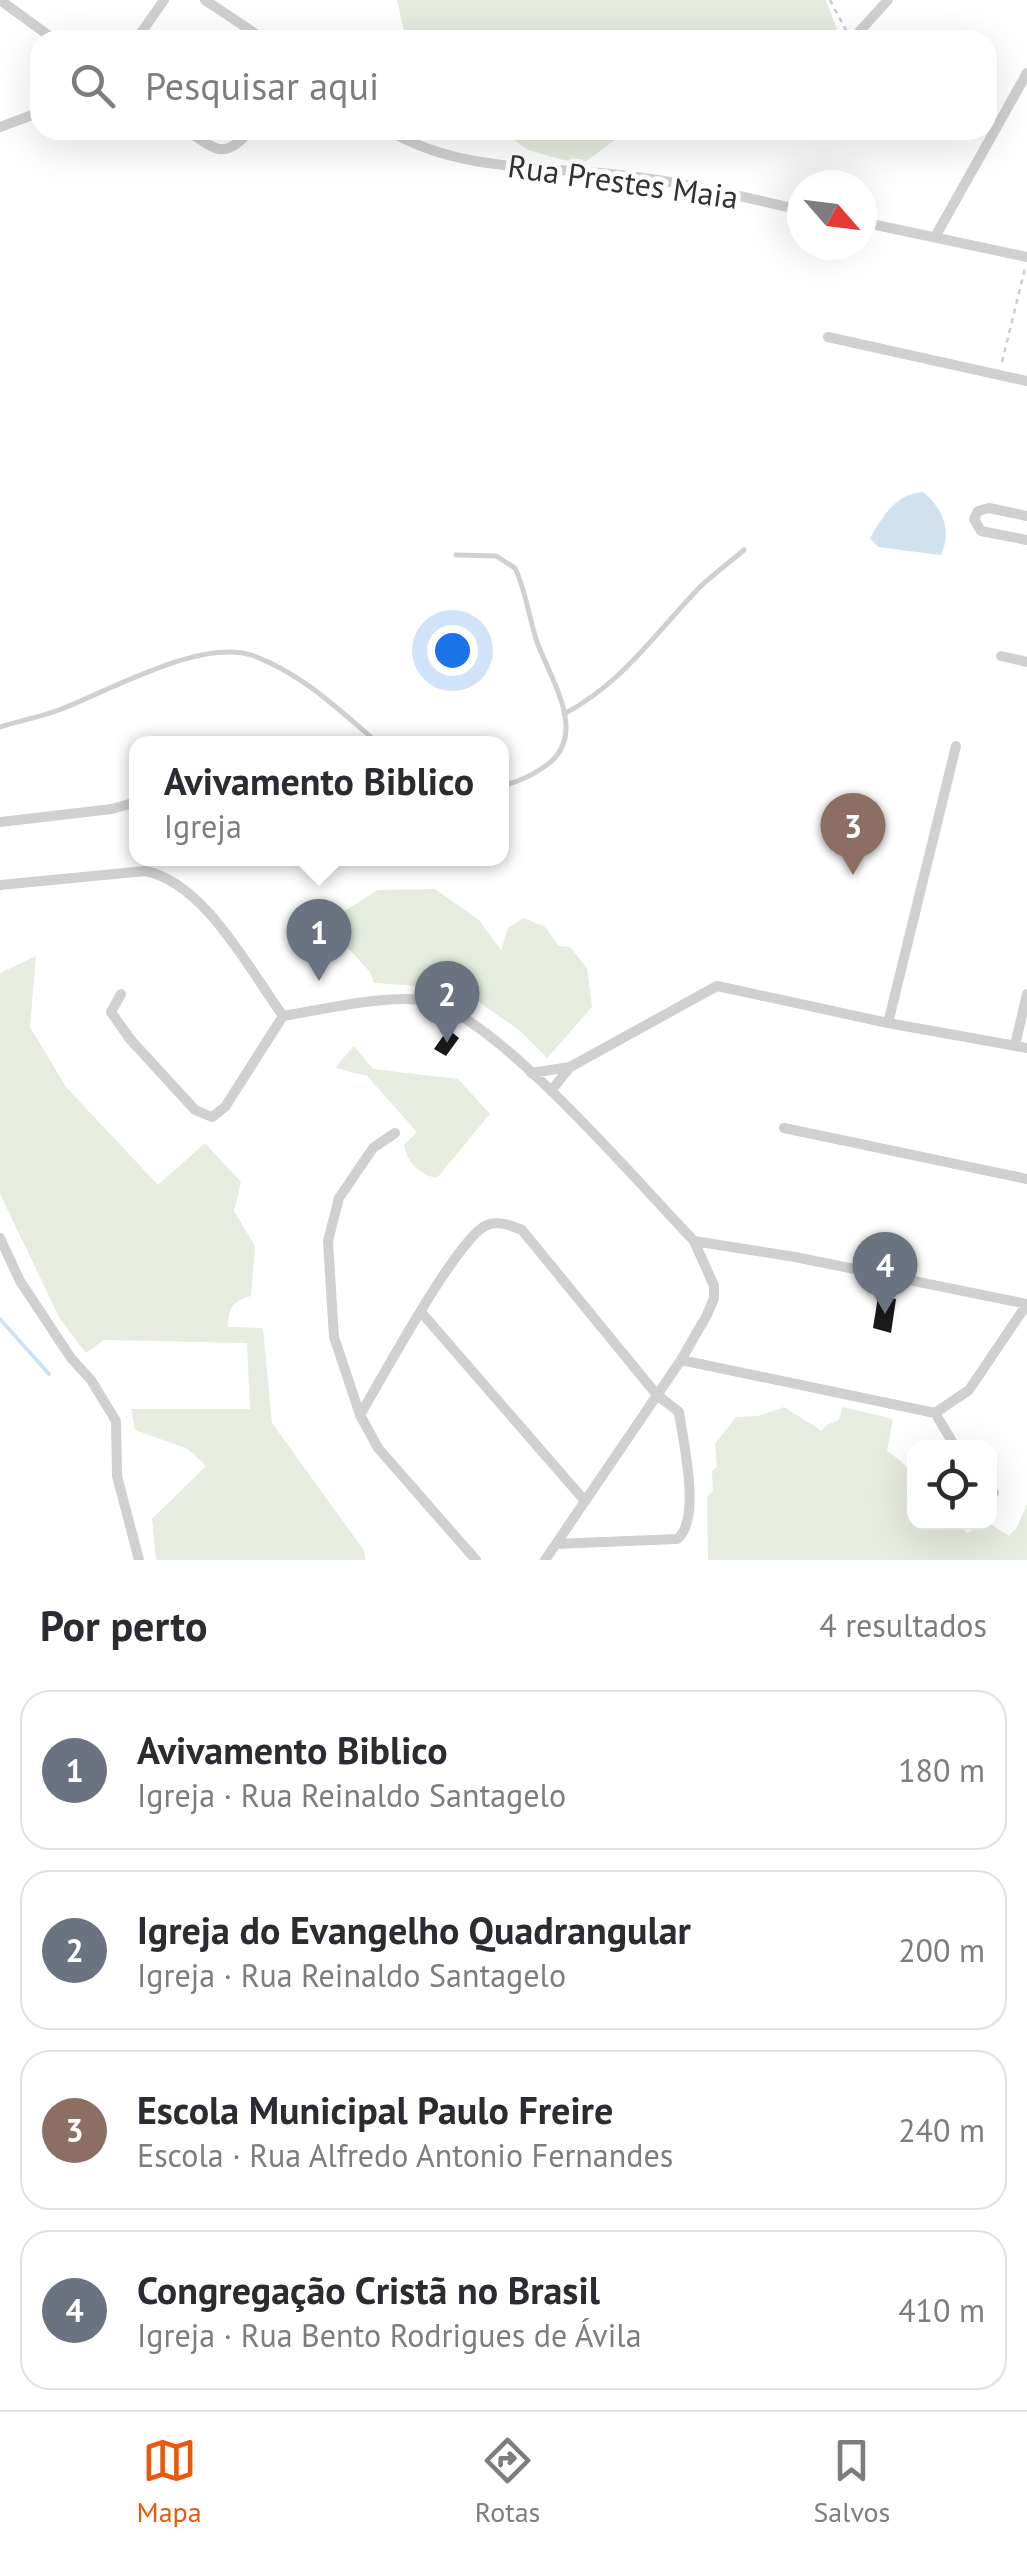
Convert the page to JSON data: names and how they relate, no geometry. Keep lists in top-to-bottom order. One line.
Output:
{"streets":{"street":["Rua Prestes Maia"]},"north":"bottom right","page":{"search":"Pesquisar aqui","popup":["Avivamento Biblico","Igreja"],"pins":["3","1","2","4"],"heading":["Por perto","4 resultados"],"list":[{"mark":"1","name":"Avivamento Biblico","note":"Igreja · Rua Reinaldo Santagelo","value":"180 m"},{"mark":"2","name":"Igreja do Evangelho Quadrangular","note":"Igreja · Rua Reinaldo Santagelo","value":"200 m"},{"mark":"3","name":"Escola Municipal Paulo Freire","note":"Escola · Rua Alfredo Antonio Fernandes","value":"240 m"},{"mark":"4","name":"Congregação Cristã no Brasil","note":"Igreja · Rua Bento Rodrigues de Ávila","value":"410 m"}],"nav":["Mapa","Rotas","Salvos"]}}
